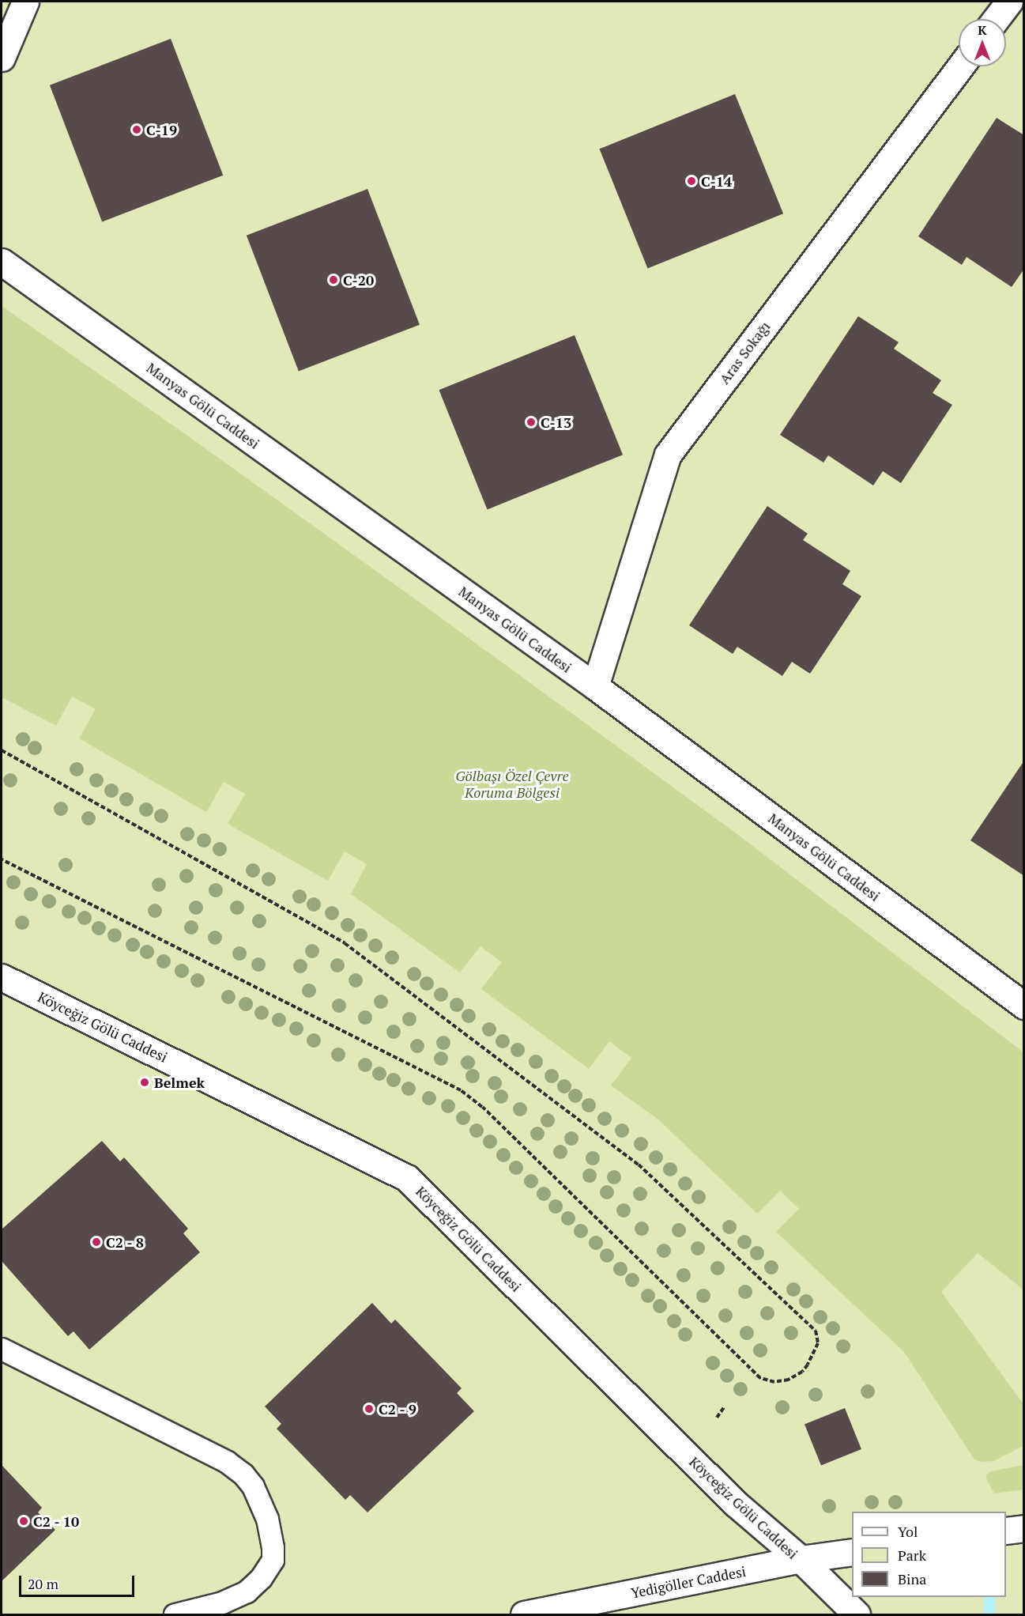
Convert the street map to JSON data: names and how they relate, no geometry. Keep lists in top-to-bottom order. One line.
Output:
{"streets":{"street":["Aras Sokağı","Manyas Gölü Caddesi","Köyceğiz Gölü Caddesi","Yedigöller Caddesi"]},"crossings":[["Aras Sokağı","Manyas Gölü Caddesi"],["Köyceğiz Gölü Caddesi","Yedigöller Caddesi"]],"parks":["Gölbaşı Özel Çevre Koruma Bölgesi"],"places":["C-19","C-14","C-20","C-13","Belmek","C2 - 8","C2 - 9","C2 - 10"],"legend":["Yol","Park","Bina"],"scale_bar":"20 m","north":"top"}
